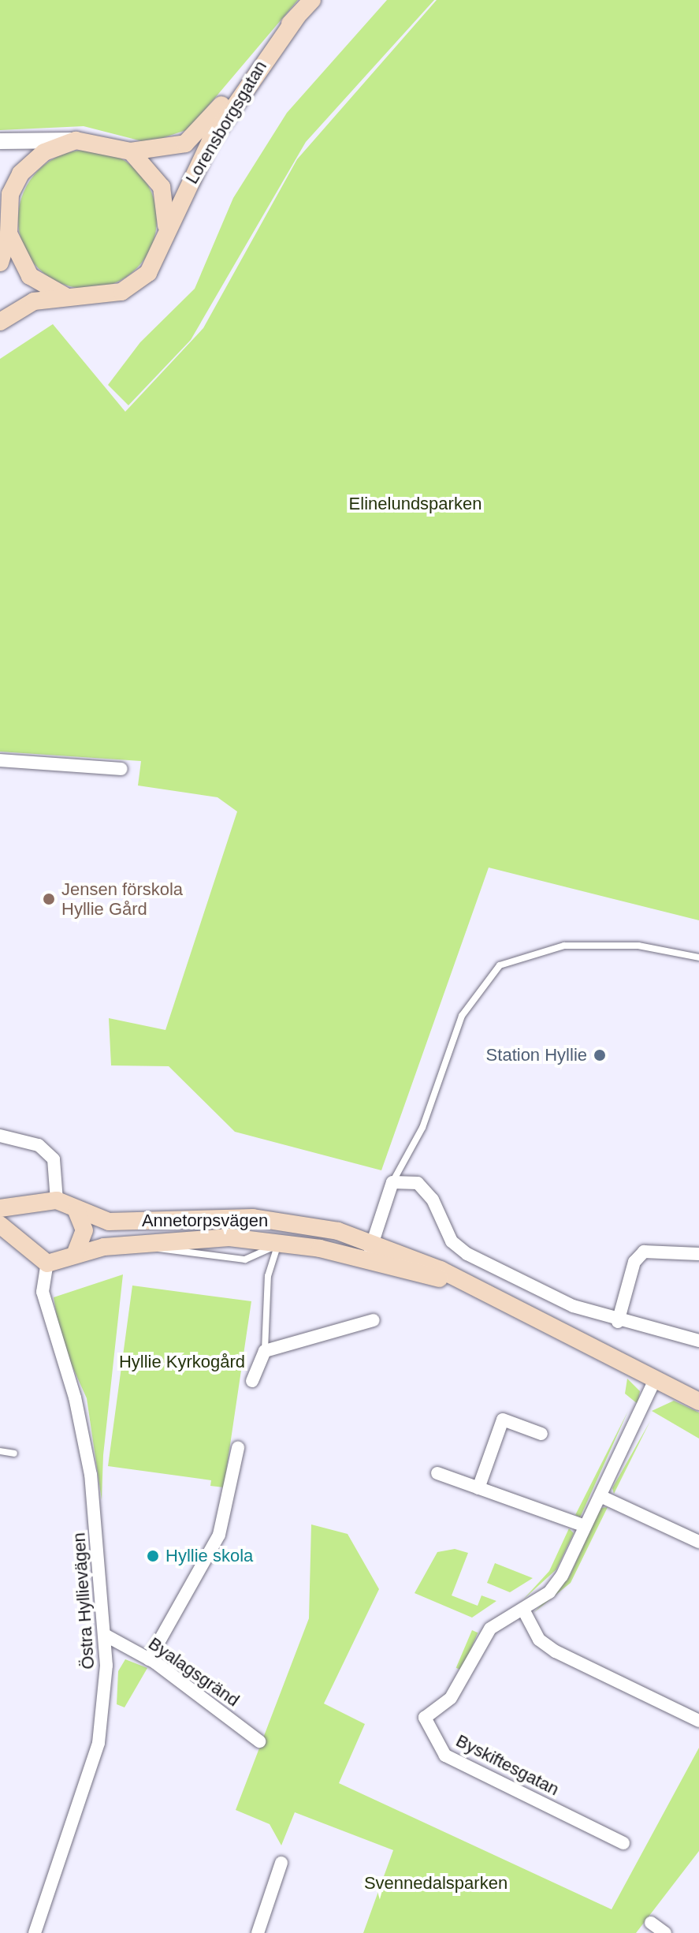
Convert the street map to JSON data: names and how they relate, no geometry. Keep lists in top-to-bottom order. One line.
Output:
{"streets":{"main road":["Lorensborgsgatan","Annetorpsvägen"],"street":["Östra Hyllievägen","Byalagsgränd","Byskiftesgatan"]},"crossings":[["Annetorpsvägen","Östra Hyllievägen"],["Annetorpsvägen","Byskiftesgatan"],["Östra Hyllievägen","Byalagsgränd"]],"parks":["Elinelundsparken","Hyllie Kyrkogård","Svennedalsparken"],"places":["Jensen förskola Hyllie Gård","Station Hyllie","Hyllie skola"]}
